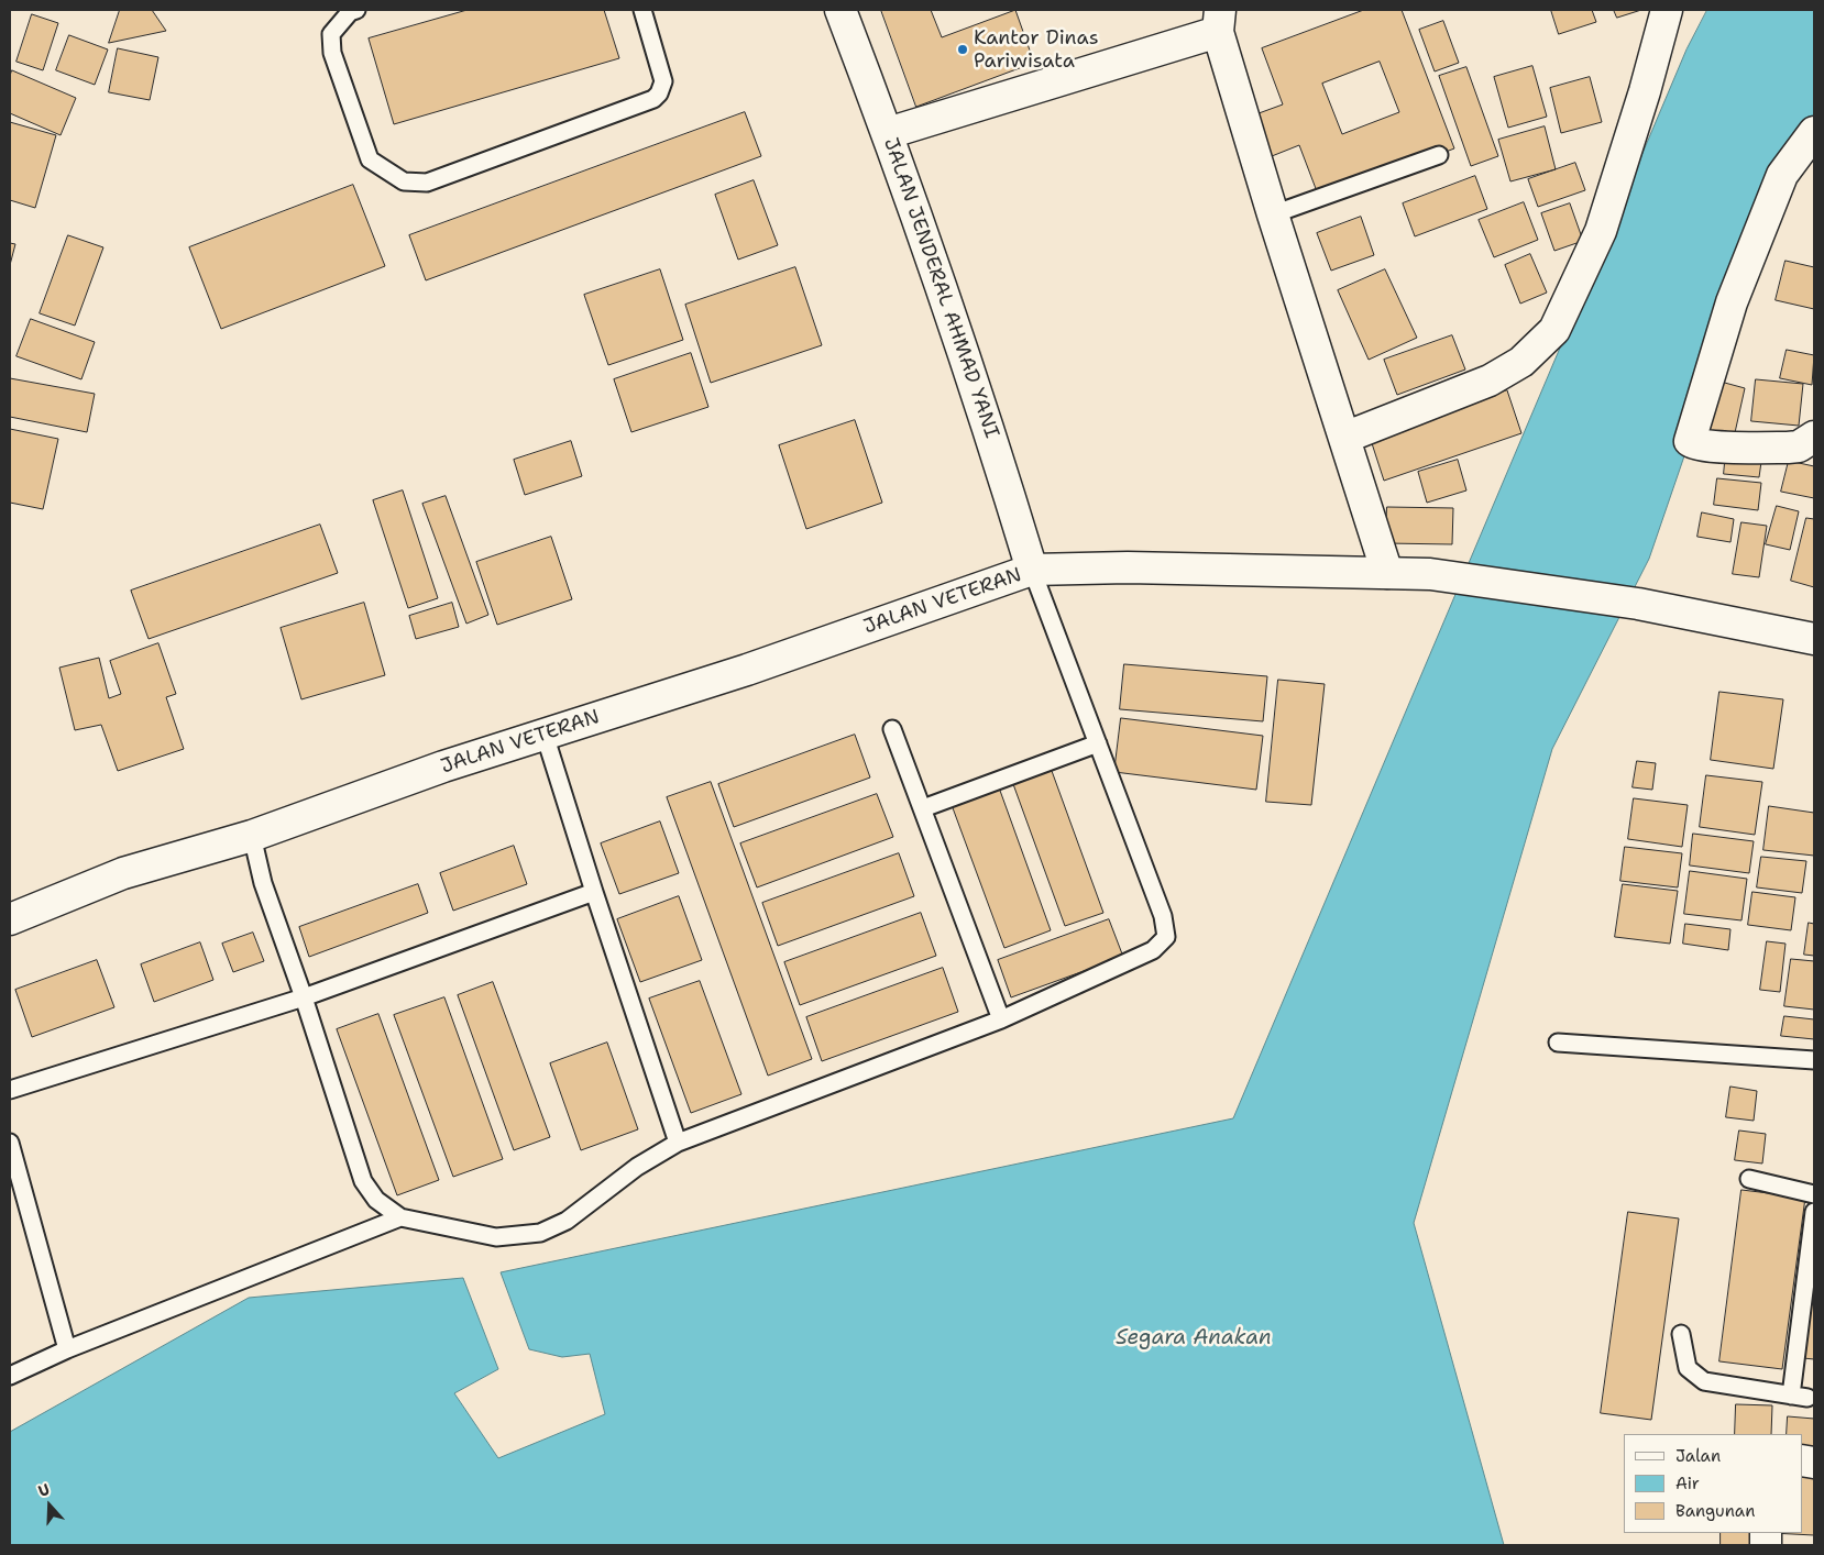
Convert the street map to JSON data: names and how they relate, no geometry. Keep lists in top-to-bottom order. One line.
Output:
{"streets":{"main road":["JALAN JENDERAL AHMAD YANI","JALAN VETERAN"]},"crossings":[["JALAN JENDERAL AHMAD YANI","JALAN VETERAN"]],"water":["Segara Anakan"],"places":["Kantor Dinas Pariwisata"],"legend":["Jalan","Air","Bangunan"],"north":"top"}
